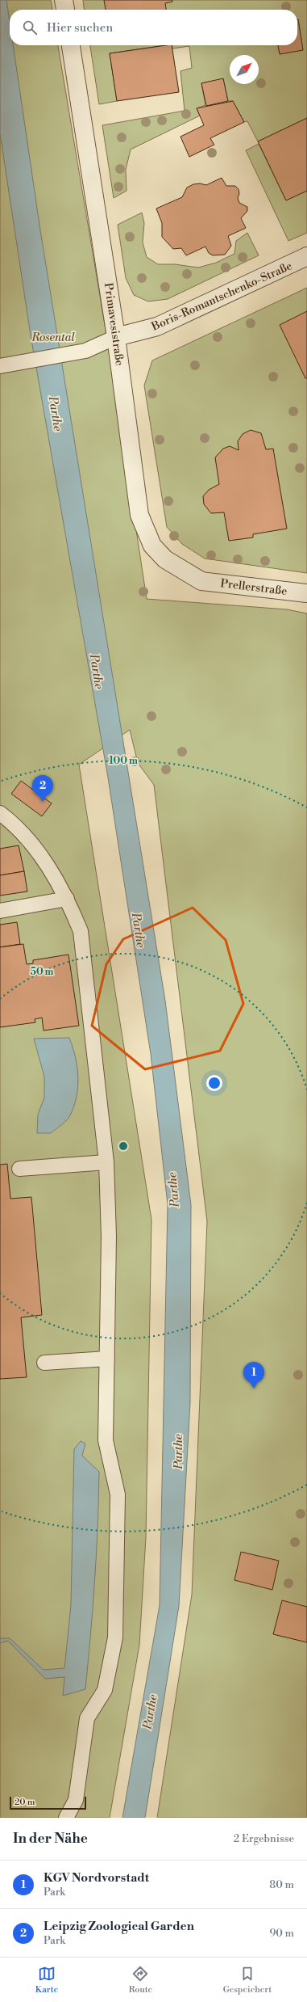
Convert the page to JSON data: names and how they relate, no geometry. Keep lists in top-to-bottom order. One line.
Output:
{"streets":{"street":["Boris-Romantschenko-Straße","Primavesistraße","Prellerstraße"]},"crossings":[["Boris-Romantschenko-Straße","Primavesistraße"],["Primavesistraße","Prellerstraße"]],"water":["Parthe"],"parks":["Rosental"],"scale_bar":"20 m","north":"top right","page":{"search":"Hier suchen","pins":["2","1"],"scale":"20 m","heading":["In der Nähe","2 Ergebnisse"],"list":[{"mark":"1","name":"KGV Nordvorstadt","note":"Park","value":"80 m"},{"mark":"2","name":"Leipzig Zoological Garden","note":"Park","value":"90 m"}],"nav":["Karte","Route","Gespeichert"]},"rings":["100 m","50 m"]}
